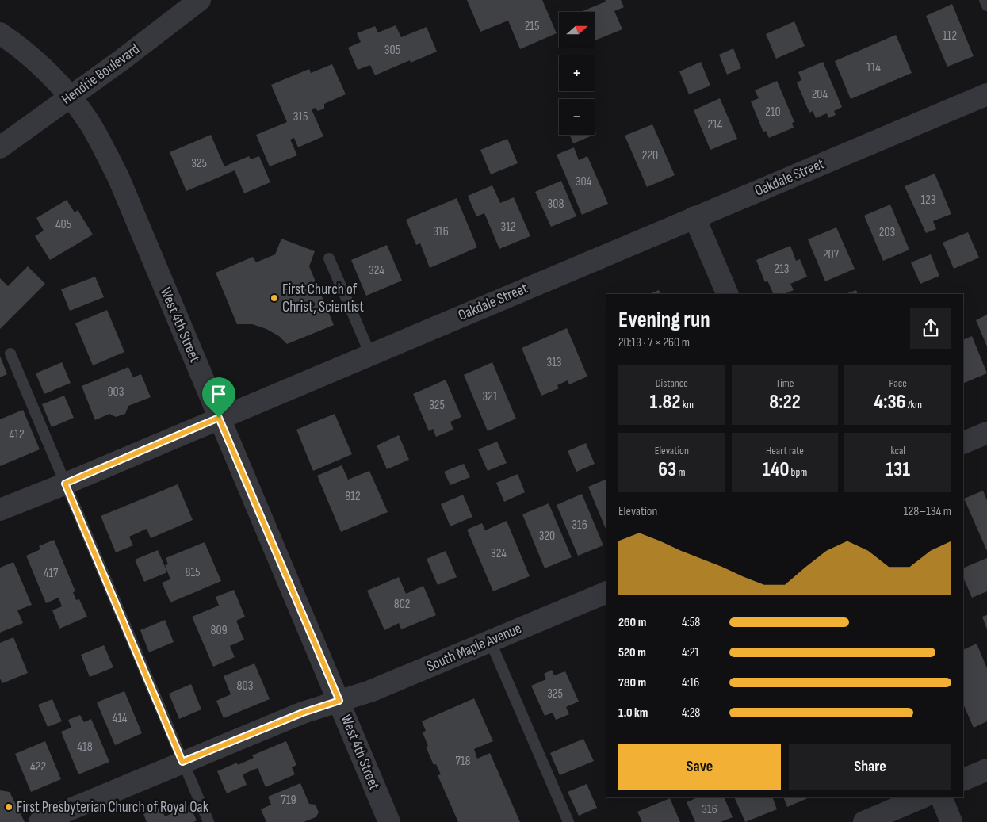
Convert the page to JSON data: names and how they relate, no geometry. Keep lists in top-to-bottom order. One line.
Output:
{"streets":{"street":["Hendrie Boulevard","Oakdale Street","West 4th Street","South Maple Avenue"]},"crossings":[["Hendrie Boulevard","West 4th Street"],["Oakdale Street","West 4th Street"],["West 4th Street","South Maple Avenue"]],"places":["First Church of Christ, Scientist","First Presbyterian Church of Royal Oak"],"house_numbers":["215","112","305","114","204","210","315","214","220","325","304","123","308","405","312","316","203","207","213","324","313","903","321","325","412","812","316","320","324","815","417","802","809","803","325","414","418","718","422","719","316"],"north":"right","page":{"map_buttons":["+","−"],"heading":["Evening run","20:13 · 7 × 260 m"],"stats":[["Distance","1.82 km"],["Time","8:22"],["Pace","4:36 /km"],["Elevation","63 m"],["Heart rate","140 bpm"],["kcal","131"]],"chart":["Elevation","128–134 m"],"list":[{"name":"260 m","note":"4:58"},{"name":"520 m","note":"4:21"},{"name":"780 m","note":"4:16"},{"name":"1.0 km","note":"4:28"}],"buttons":["Save","Share"]}}
